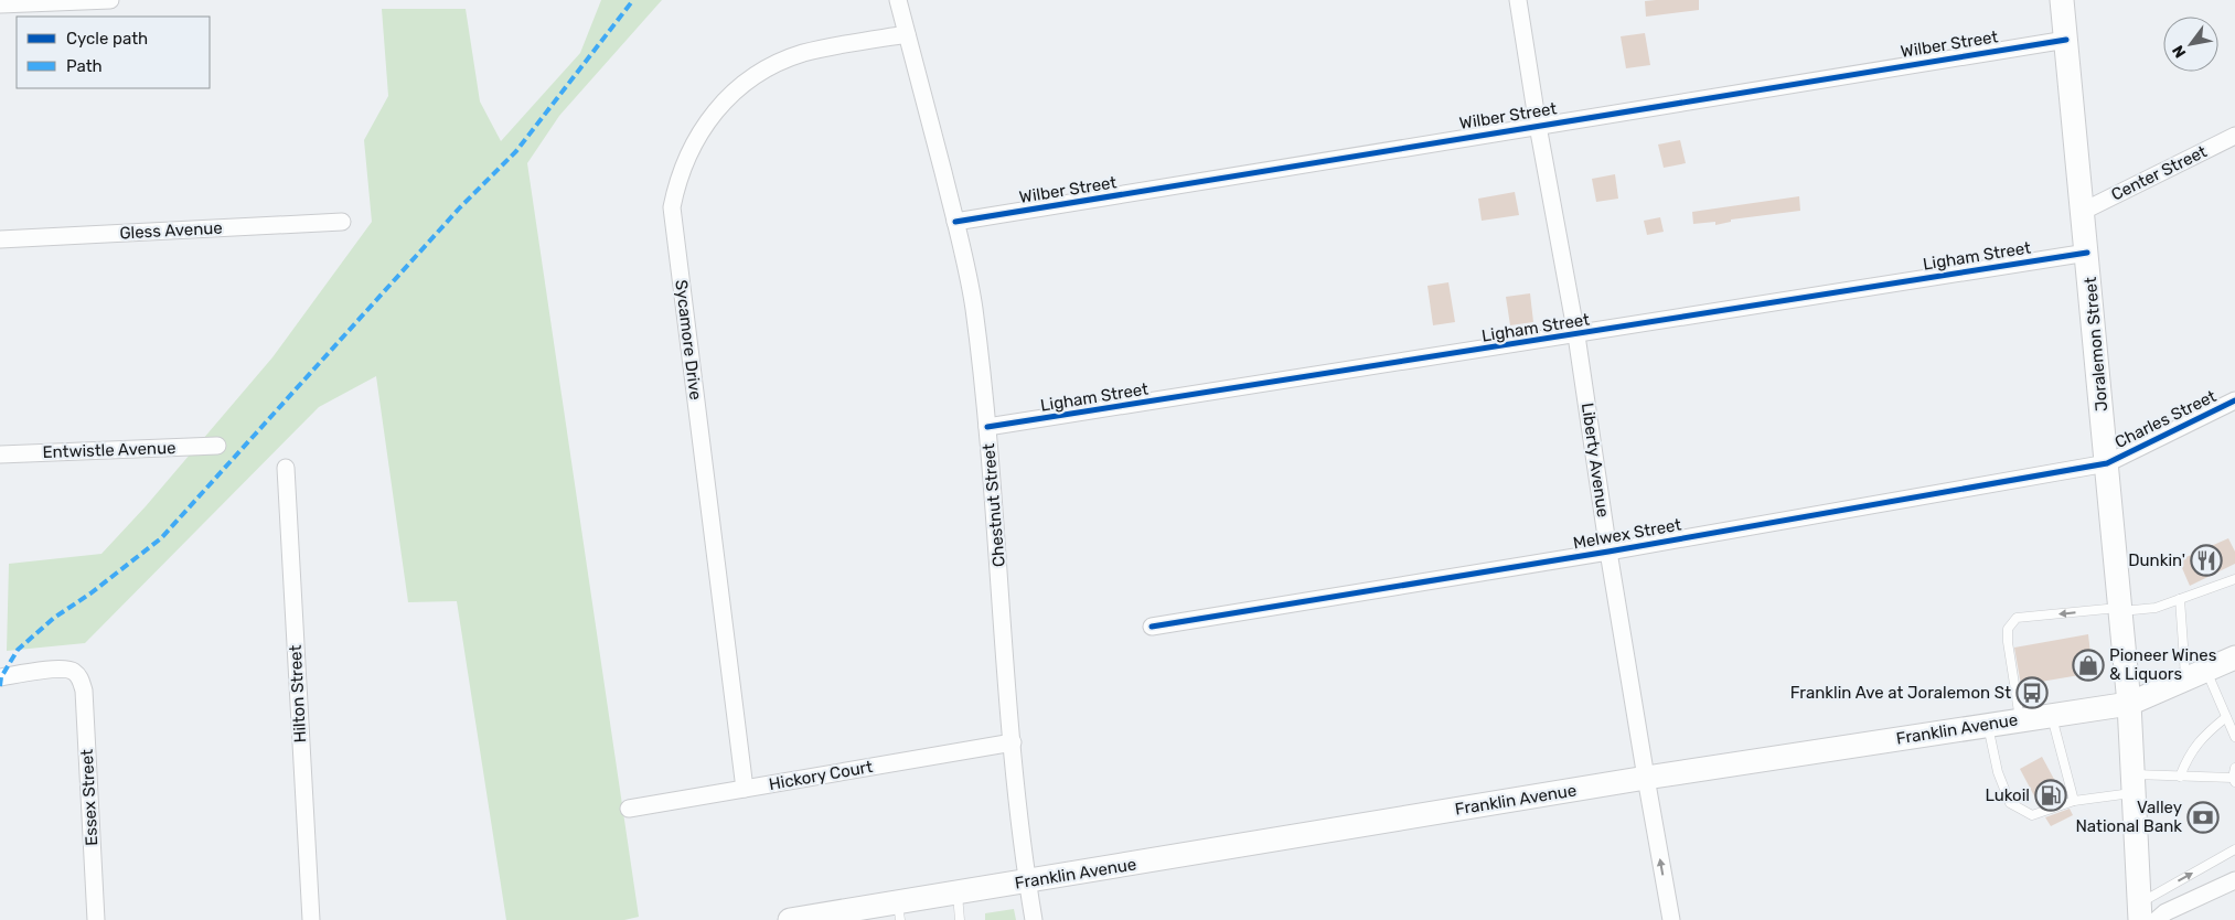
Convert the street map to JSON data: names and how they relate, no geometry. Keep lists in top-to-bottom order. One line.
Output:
{"streets":{"main road":["Joralemon Street","Franklin Avenue"],"street":["Wilber Street","Center Street","Gless Avenue","Ligham Street","Sycamore Drive","Charles Street","Entwistle Avenue","Liberty Avenue","Chestnut Street","Melwex Street","Hilton Street","Hickory Court","Essex Street"]},"crossings":[["Wilber Street","Joralemon Street"],["Wilber Street","Liberty Avenue"],["Wilber Street","Chestnut Street"],["Center Street","Joralemon Street"],["Ligham Street","Joralemon Street"],["Ligham Street","Liberty Avenue"],["Ligham Street","Chestnut Street"],["Sycamore Drive","Chestnut Street"],["Sycamore Drive","Hickory Court"],["Joralemon Street","Charles Street"],["Joralemon Street","Melwex Street"],["Joralemon Street","Franklin Avenue"],["Charles Street","Melwex Street"],["Liberty Avenue","Melwex Street"],["Liberty Avenue","Franklin Avenue"],["Chestnut Street","Franklin Avenue"],["Chestnut Street","Hickory Court"]],"places":{"restaurant":["Dunkin'"],"shop":["Pioneer Wines & Liquors"],"bus stop":["Franklin Ave at Joralemon St"],"fuel station":["Lukoil"],"bank":["Valley National Bank"]},"legend":["Cycle path","Path"],"north":"bottom left"}
